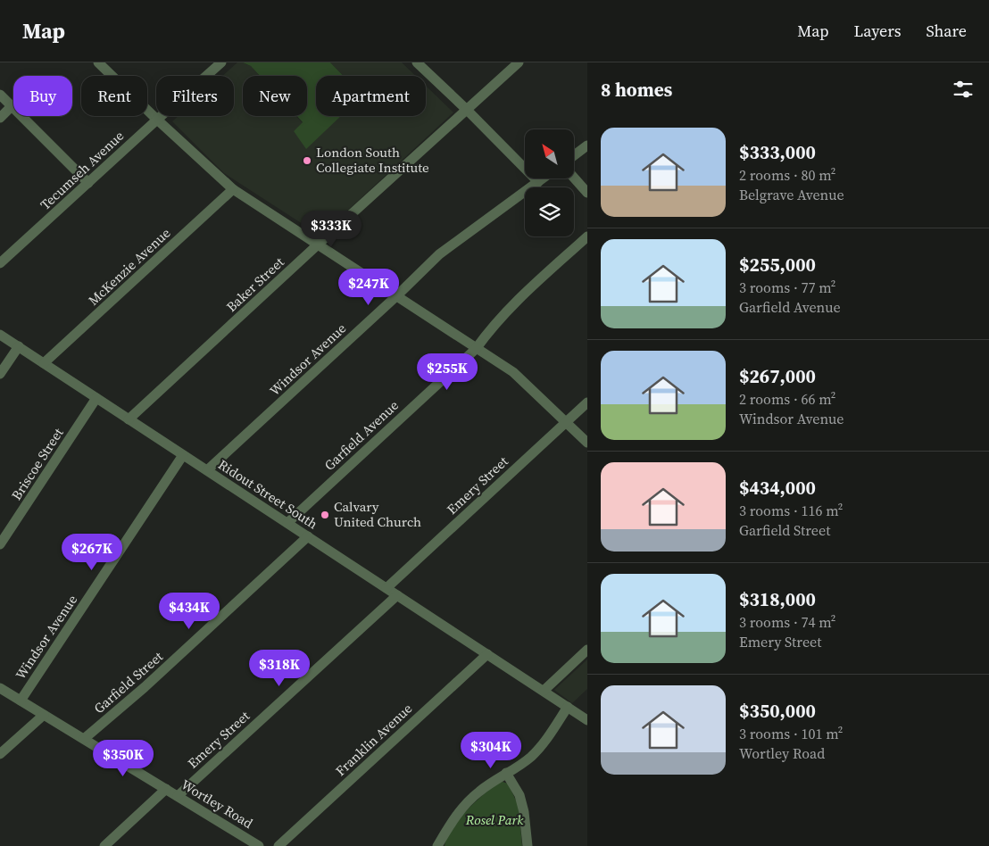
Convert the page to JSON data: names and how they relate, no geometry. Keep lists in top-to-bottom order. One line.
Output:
{"streets":{"street":["Tecumseh Avenue","McKenzie Avenue","Baker Street","Windsor Avenue","Garfield Avenue","Briscoe Street","Emery Street","Ridout Street South","Garfield Street","Franklin Avenue","Wortley Road"]},"crossings":[["McKenzie Avenue","Ridout Street South"],["Baker Street","Ridout Street South"],["Windsor Avenue","Ridout Street South"],["Windsor Avenue","Wortley Road"],["Garfield Avenue","Ridout Street South"],["Briscoe Street","Ridout Street South"],["Emery Street","Ridout Street South"],["Emery Street","Wortley Road"],["Ridout Street South","Garfield Street"],["Ridout Street South","Franklin Avenue"],["Garfield Street","Wortley Road"]],"parks":["Rosel Park"],"places":["London South Collegiate Institute","Calvary United Church"],"north":"top left","page":{"header":"Map","nav":["Map","Layers","Share"],"heading":"8 homes","chip":["Buy","Rent","Filters","New","Apartment"],"list":[{"name":"$333,000","note":"2 rooms · 80 m² · Belgrave Avenue"},{"name":"$255,000","note":"3 rooms · 77 m² · Garfield Avenue"},{"name":"$267,000","note":"2 rooms · 66 m² · Windsor Avenue"},{"name":"$434,000","note":"3 rooms · 116 m² · Garfield Street"},{"name":"$318,000","note":"3 rooms · 74 m² · Emery Street"},{"name":"$350,000","note":"3 rooms · 101 m² · Wortley Road"}],"price":["$333K","$247K","$255K","$267K","$434K","$318K","$304K","$350K"]}}
